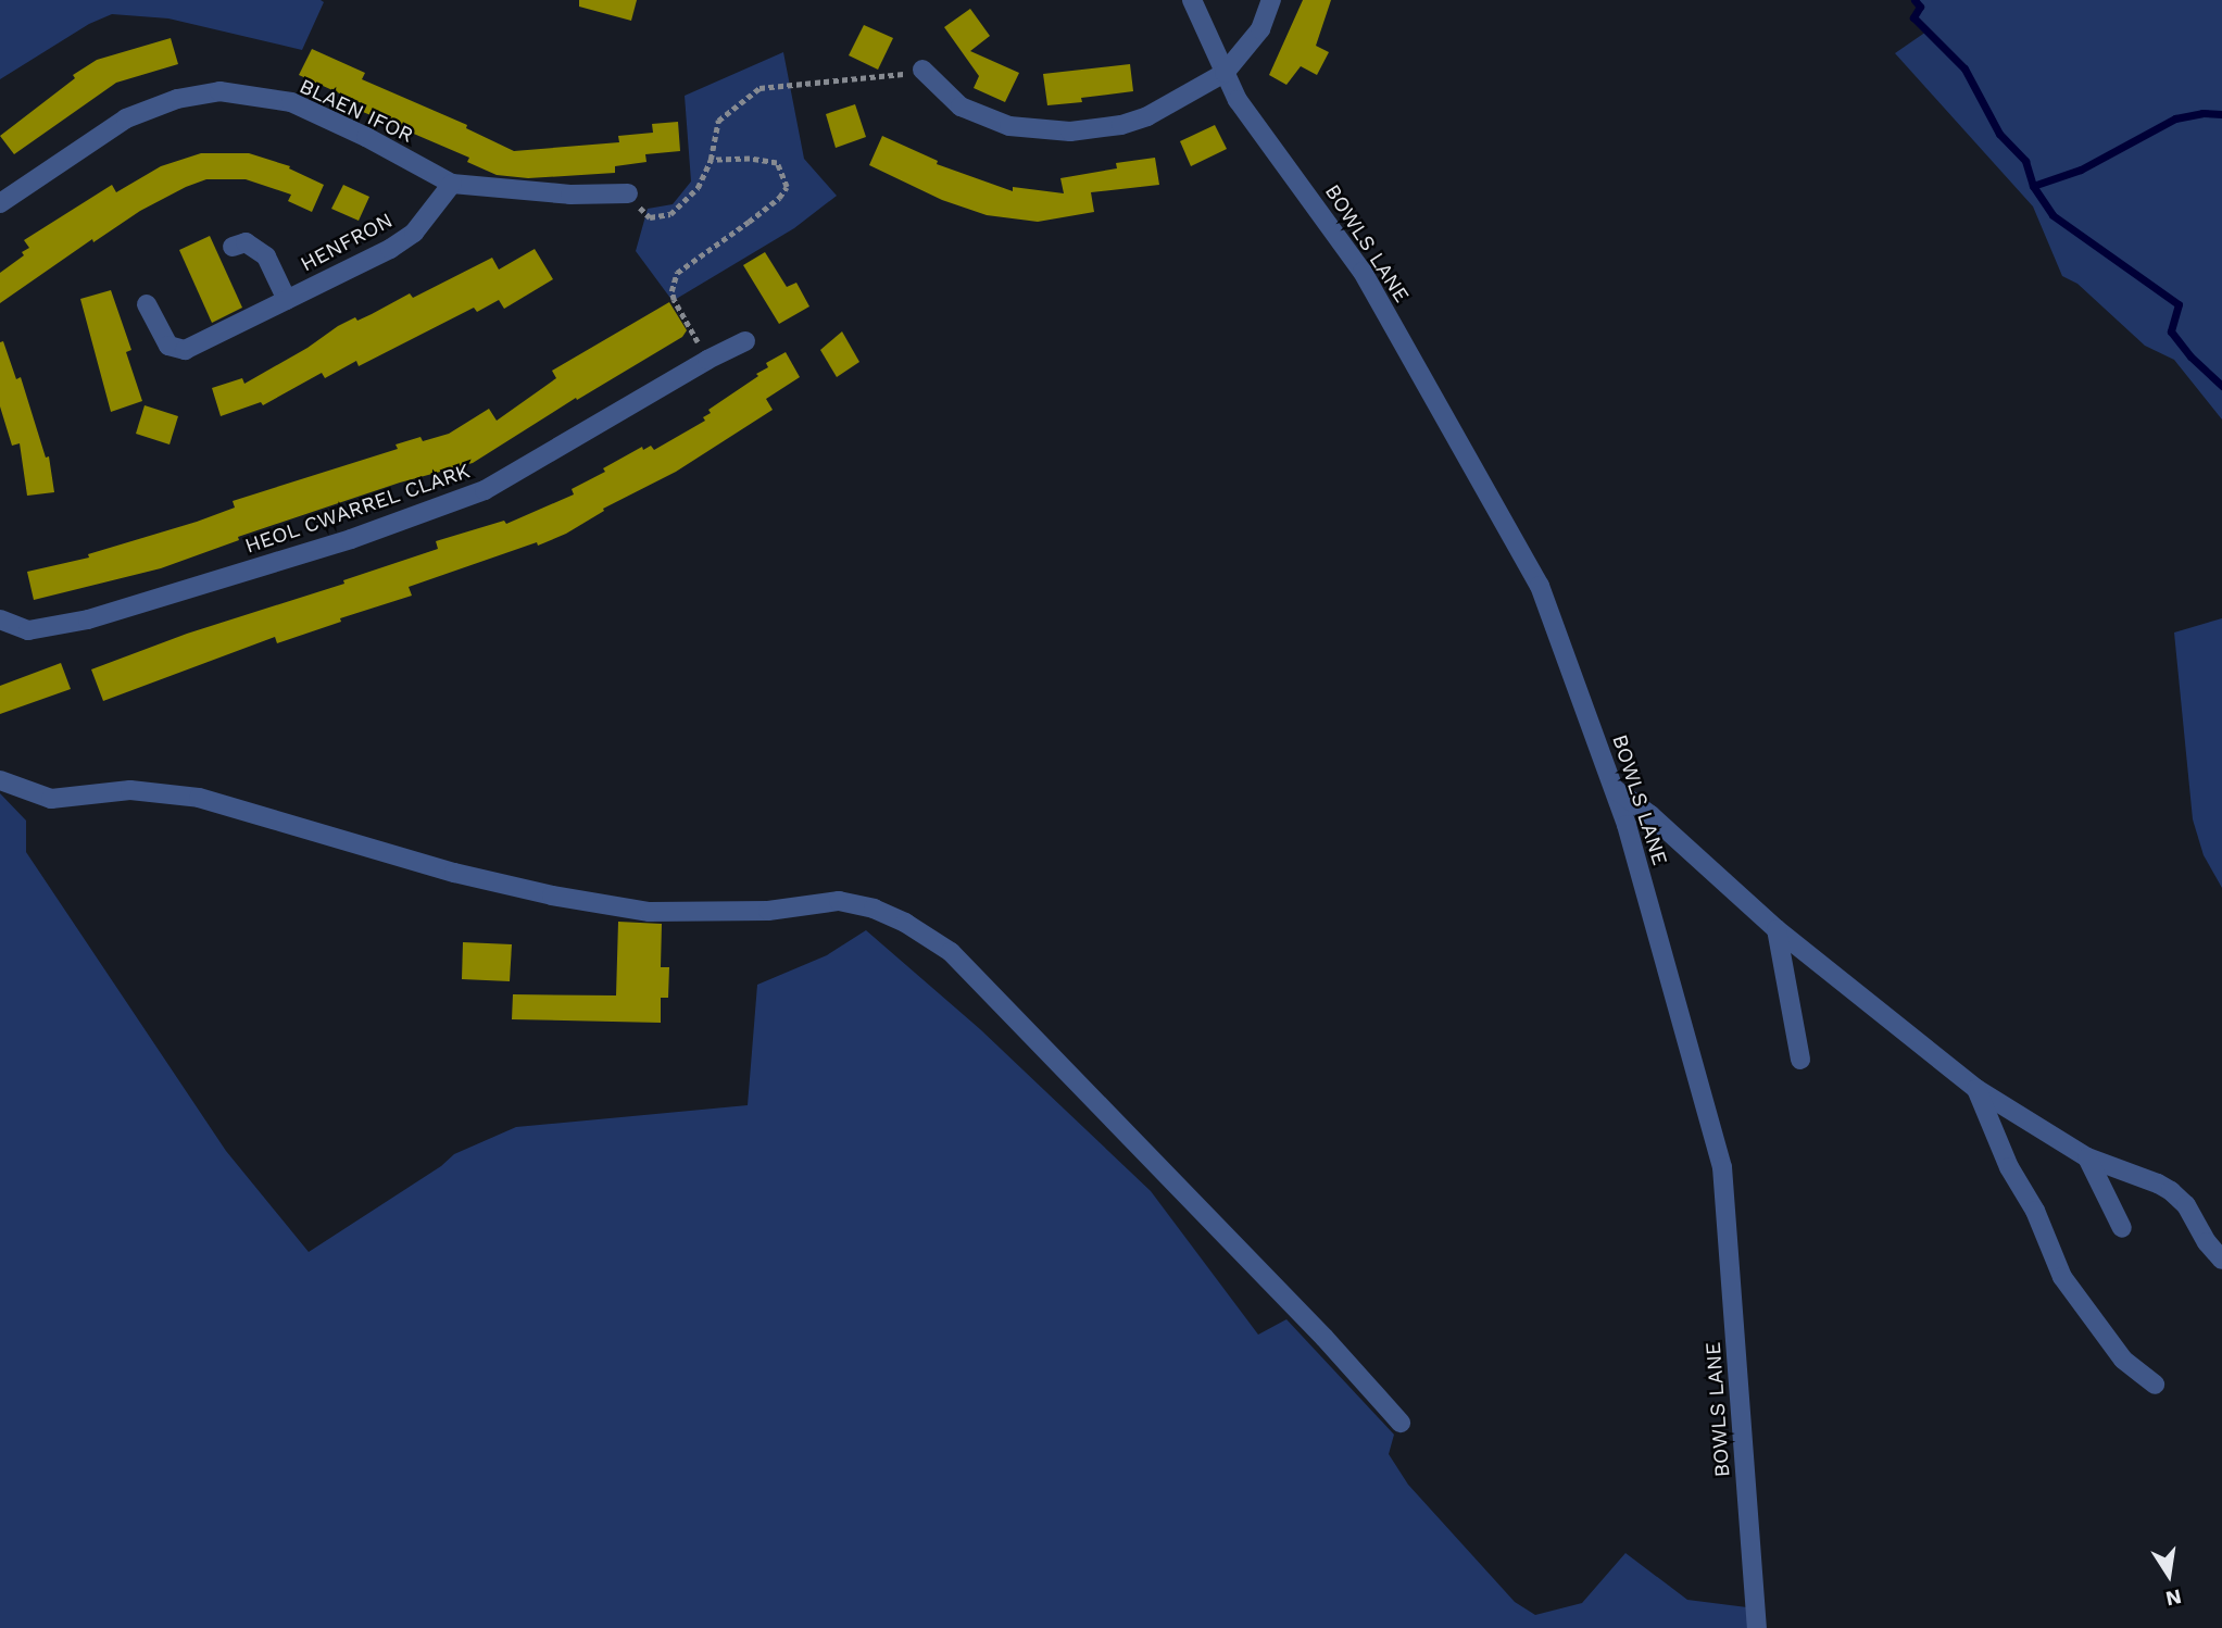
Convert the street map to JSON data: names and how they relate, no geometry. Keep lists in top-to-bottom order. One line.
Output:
{"streets":{"street":["BLAEN IFOR","HENFRON","BOWLS LANE","HEOL CWARREL CLARK"]},"crossings":[["BLAEN IFOR","HENFRON"]],"north":"bottom"}
